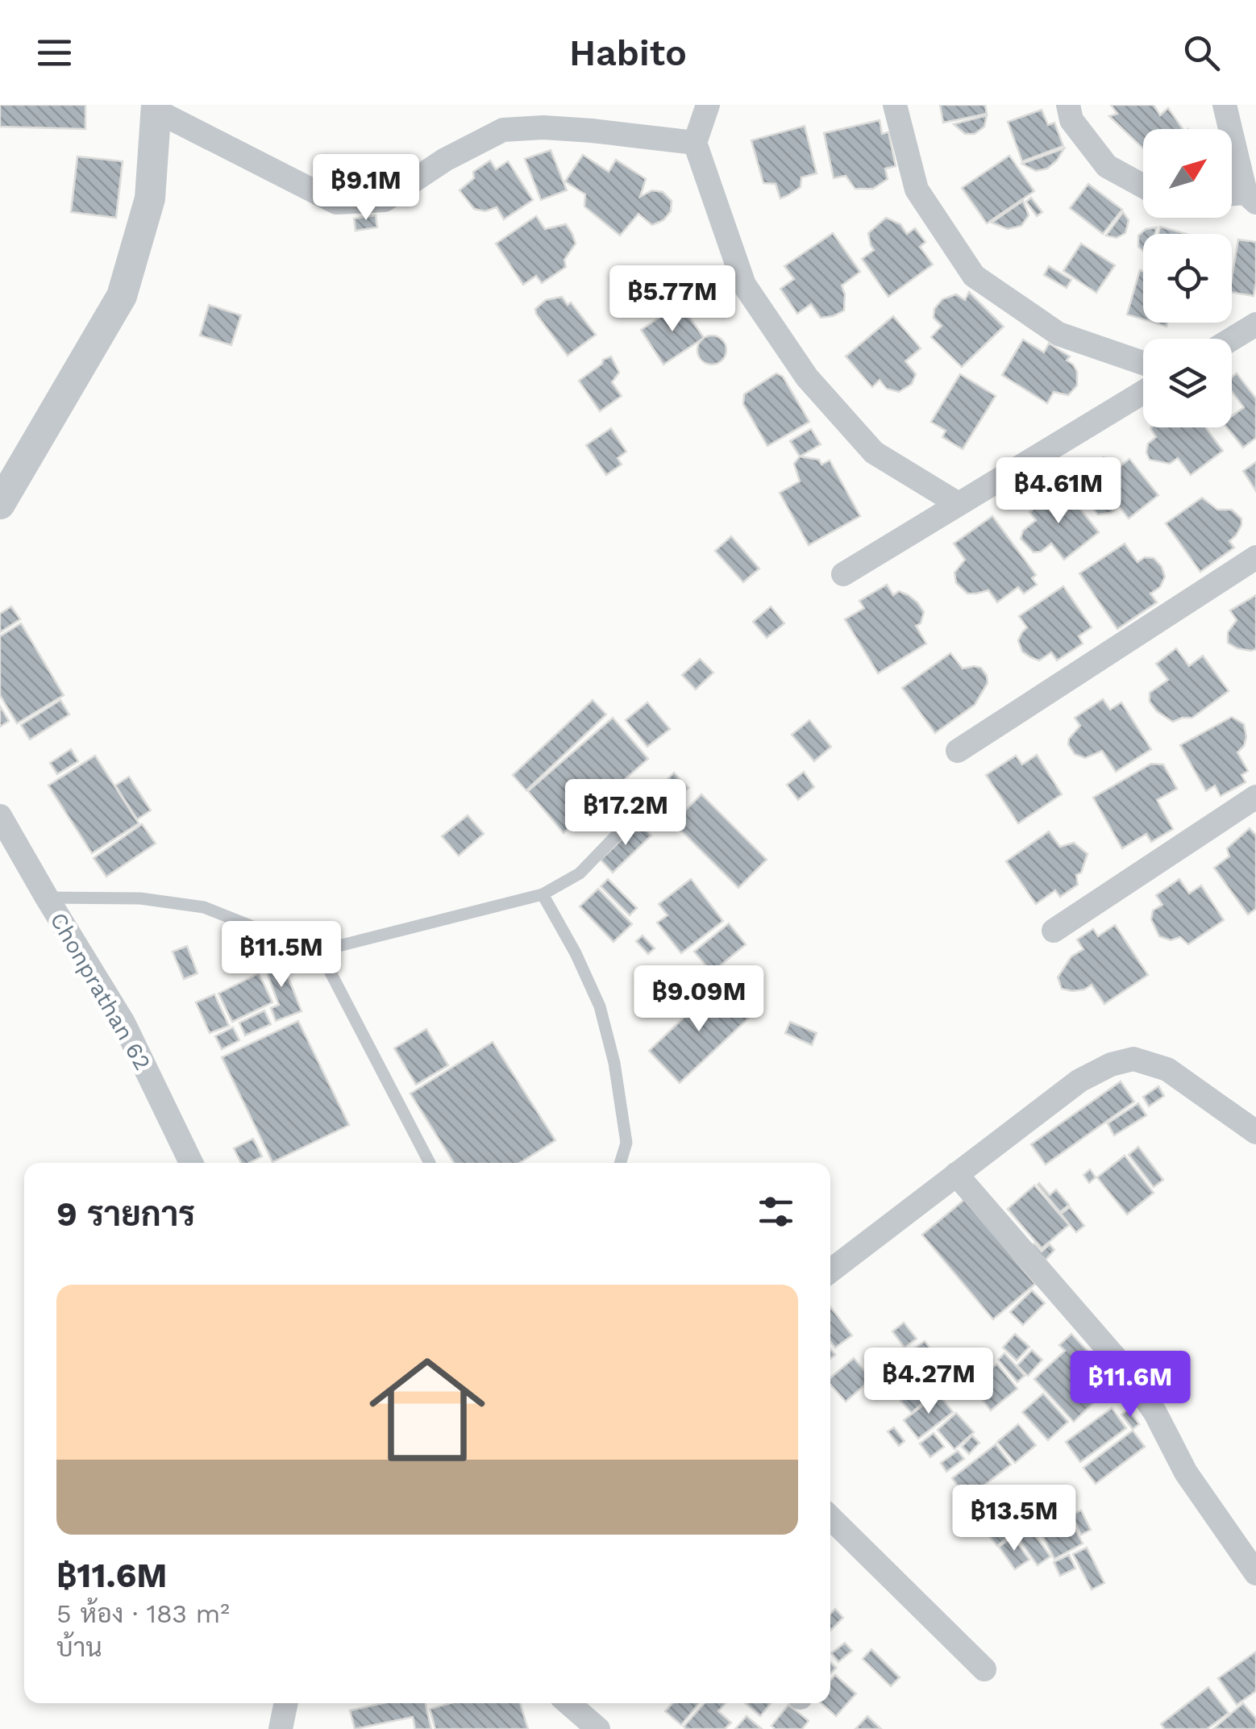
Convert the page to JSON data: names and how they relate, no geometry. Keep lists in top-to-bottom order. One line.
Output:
{"streets":{"street":["Chonprathan 62"]},"north":"top right","page":{"header":"Habito","price":["฿9.1M","฿5.77M","฿4.61M","฿17.2M","฿11.5M","฿9.09M","฿4.27M","฿11.6M","฿13.5M"],"heading":"9 รายการ","list":[{"name":"฿11.6M","note":"5 ห้อง · 183 m² · บ้าน"}]}}
